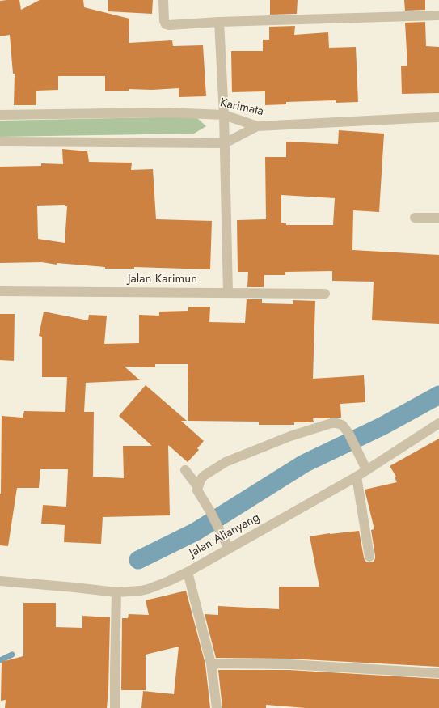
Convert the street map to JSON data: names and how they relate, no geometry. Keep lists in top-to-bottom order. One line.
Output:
{"streets":{"street":["Karimata","Jalan Karimun","Jalan Alianyang"]}}
